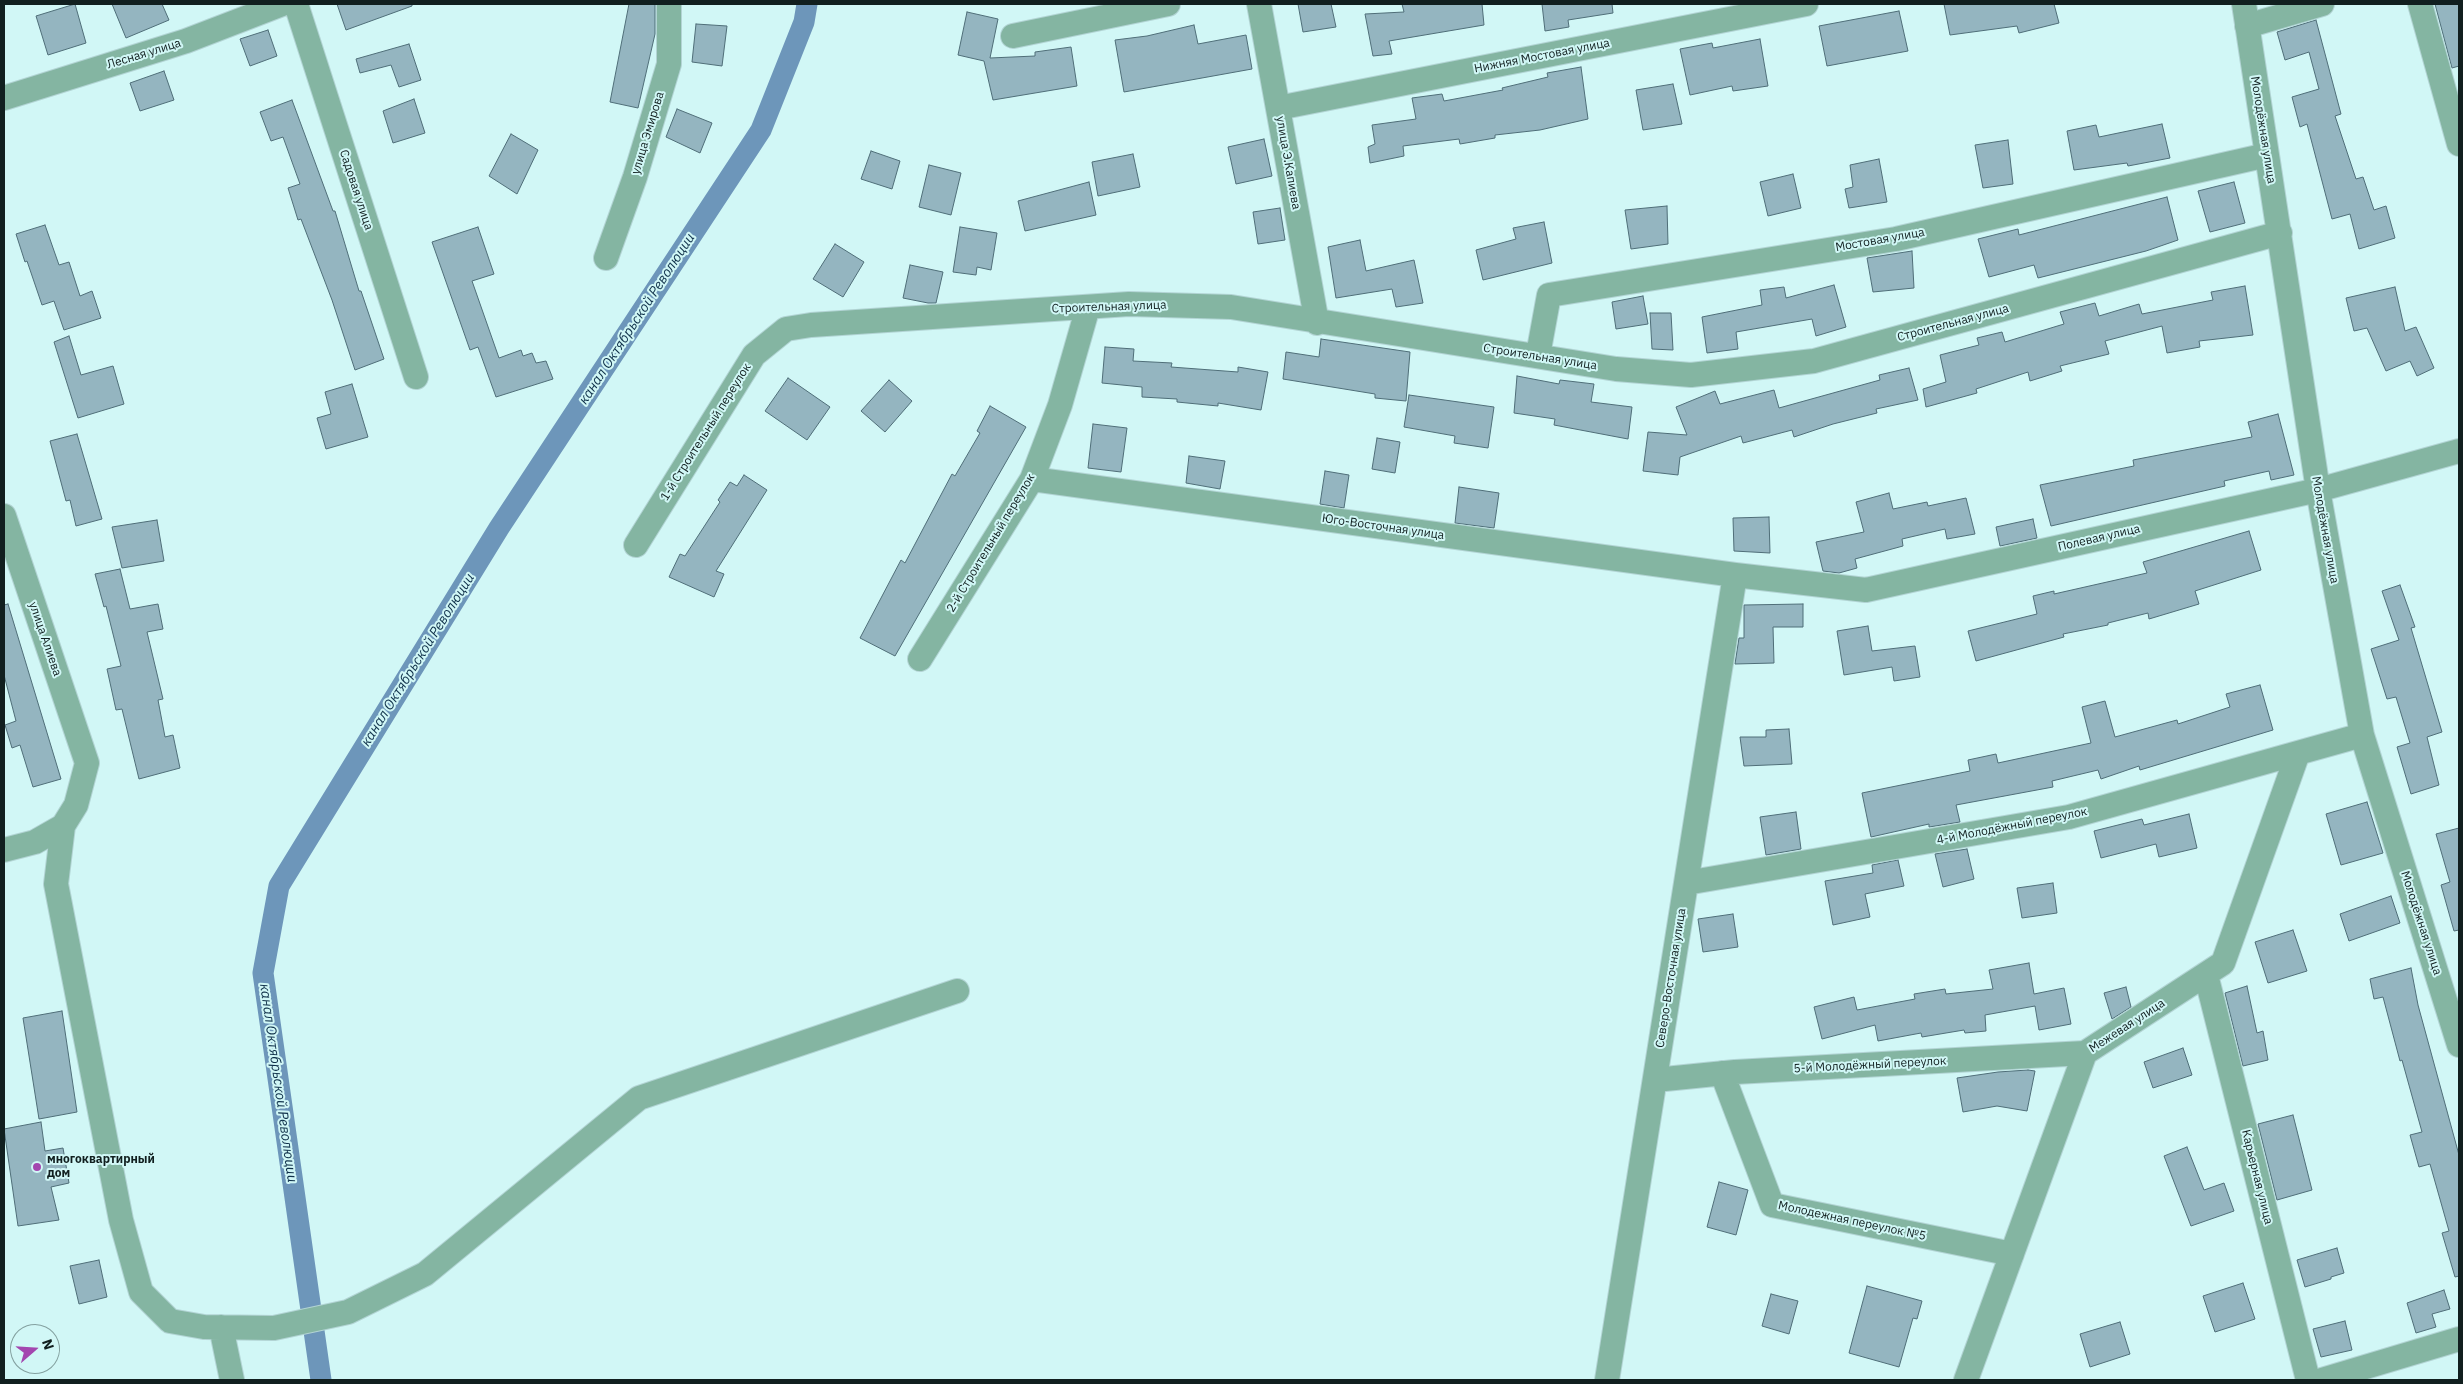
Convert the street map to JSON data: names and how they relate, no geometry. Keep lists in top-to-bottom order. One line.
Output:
{"streets":{"street":["Лесная улица","Нижняя Мостовая улица","Молодёжная улица","улица Эмирова","улица Э.Капиева","Садовая улица","Мостовая улица","Строительная улица","1-й Строительный переулок","Юго-Восточная улица","Полевая улица","2-й Строительный переулок","улица Алиева","4-й Молодёжный переулок","Северо-Восточная улица","Межевая улица","5-й Молодёжный переулок","Карьерная улица","Молодежная переулок №5"]},"crossings":[["Нижняя Мостовая улица","улица Э.Капиева"],["Молодёжная улица","Мостовая улица"],["Молодёжная улица","Строительная улица"],["Молодёжная улица","Полевая улица"],["Молодёжная улица","4-й Молодёжный переулок"],["улица Э.Капиева","Строительная улица"],["Мостовая улица","Строительная улица"],["Строительная улица","1-й Строительный переулок"],["Строительная улица","2-й Строительный переулок"],["Юго-Восточная улица","Полевая улица"],["Юго-Восточная улица","2-й Строительный переулок"],["Юго-Восточная улица","Северо-Восточная улица"],["Полевая улица","Северо-Восточная улица"],["4-й Молодёжный переулок","Северо-Восточная улица"],["4-й Молодёжный переулок","Межевая улица"],["Северо-Восточная улица","5-й Молодёжный переулок"],["Межевая улица","5-й Молодёжный переулок"],["Межевая улица","Карьерная улица"],["Межевая улица","Молодежная переулок №5"],["5-й Молодёжный переулок","Молодежная переулок №5"]],"water":["канал Октябрьской Революции"],"places":["многоквартирный дом"],"north":"right"}
